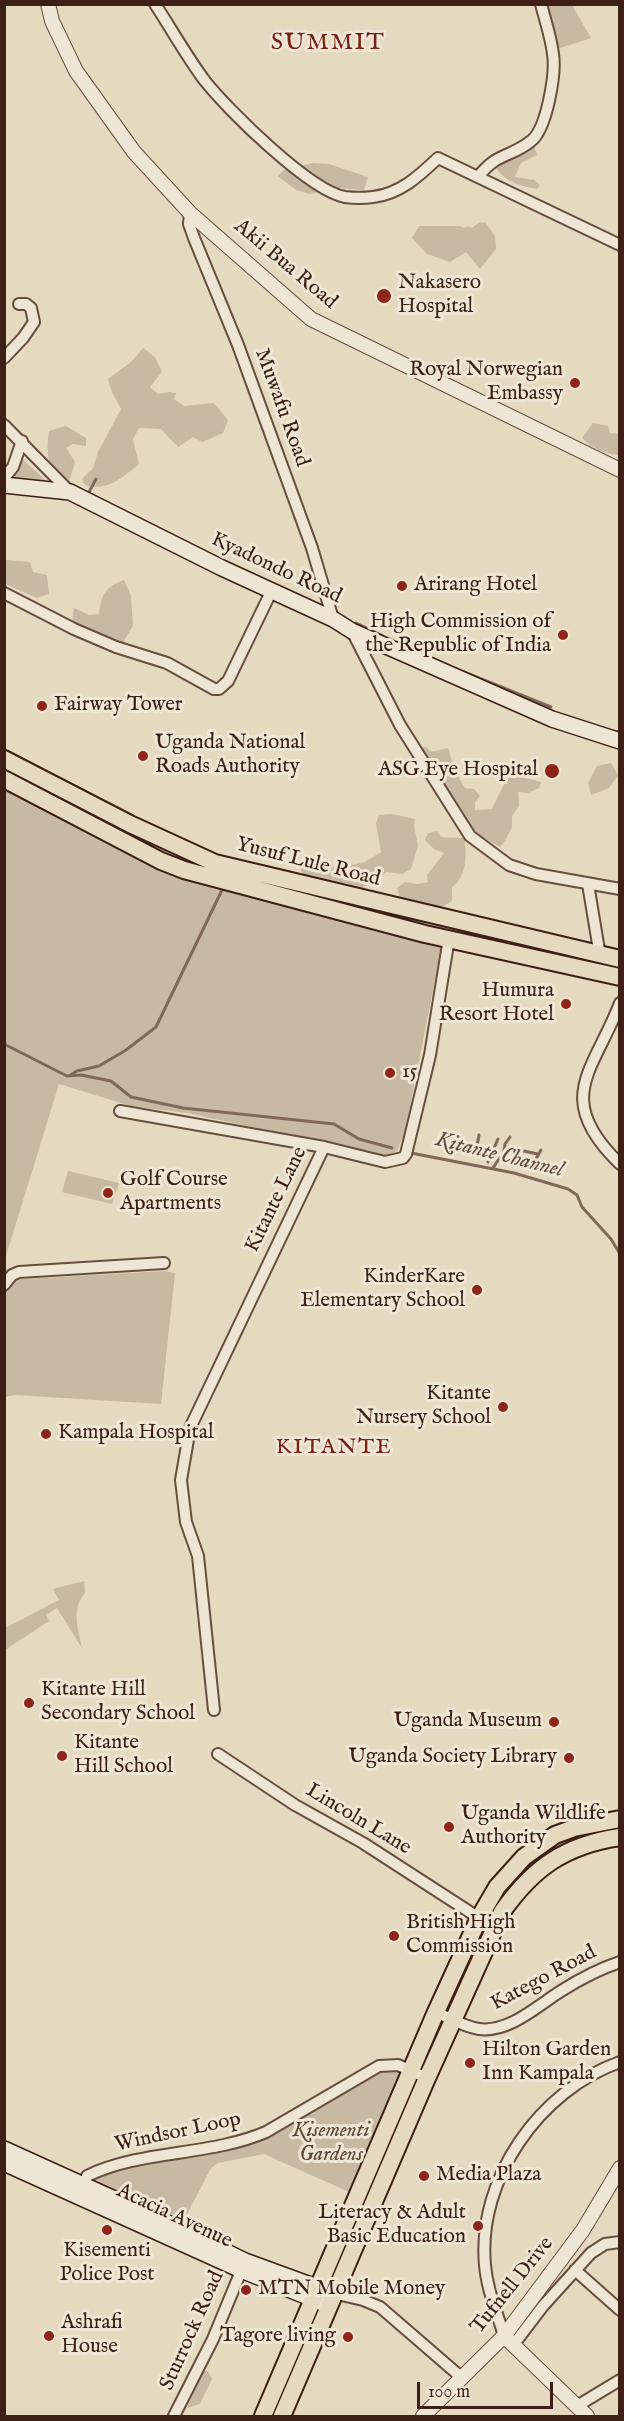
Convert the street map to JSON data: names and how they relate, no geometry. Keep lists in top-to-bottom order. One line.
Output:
{"streets":{"main road":["Kyadondo Road","Yusuf Lule Road","Acacia Avenue"],"street":["Akii Bua Road","Muwafu Road","Kitante Lane","Lincoln Lane","Katego Road","Windsor Loop","Tufnell Drive","Sturrock Road"]},"crossings":[["Akii Bua Road","Muwafu Road"],["Muwafu Road","Kyadondo Road"],["Yusuf Lule Road","Kitante Lane"],["Windsor Loop","Acacia Avenue"],["Acacia Avenue","Sturrock Road"]],"districts":["SUMMIT","KITANTE"],"water":["Kitante Channel"],"parks":["Kisementi Gardens"],"places":["Nakasero Hospital","Royal Norwegian Embassy","Arirang Hotel","High Commission of the Republic of India","Fairway Tower","Uganda National Roads Authority","ASG Eye Hospital","Humura Resort Hotel","15","Golf Course Apartments","KinderKare Elementary School","Kitante Nursery School","Kampala Hospital","Kitante Hill Secondary School","Uganda Museum","Kitante Hill School","Uganda Society Library","Uganda Wildlife Authority","British High Commission","Hilton Garden Inn Kampala","Media Plaza","Literacy & Adult Basic Education","Kisementi Police Post","MTN Mobile Money","Ashrafi House","Tagore living"],"scale_bar":"100 m"}
